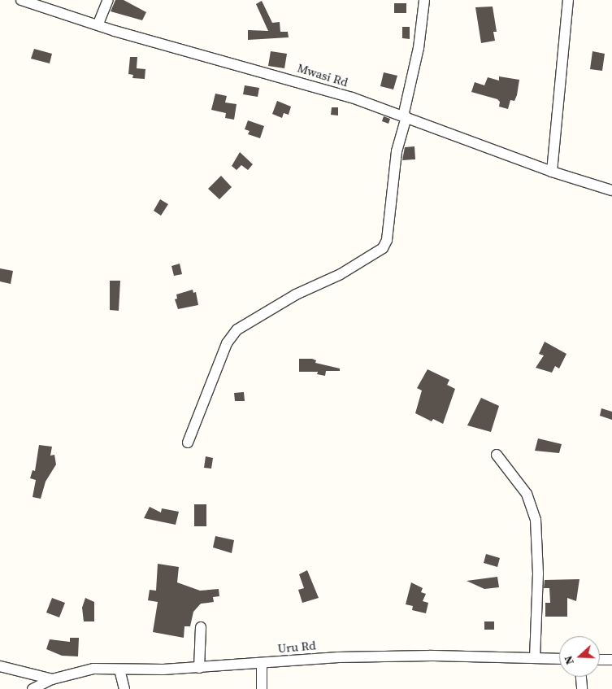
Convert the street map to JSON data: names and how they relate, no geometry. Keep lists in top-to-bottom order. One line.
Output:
{"streets":{"street":["Mwasi Rd","Uru Rd"]},"north":"left"}
